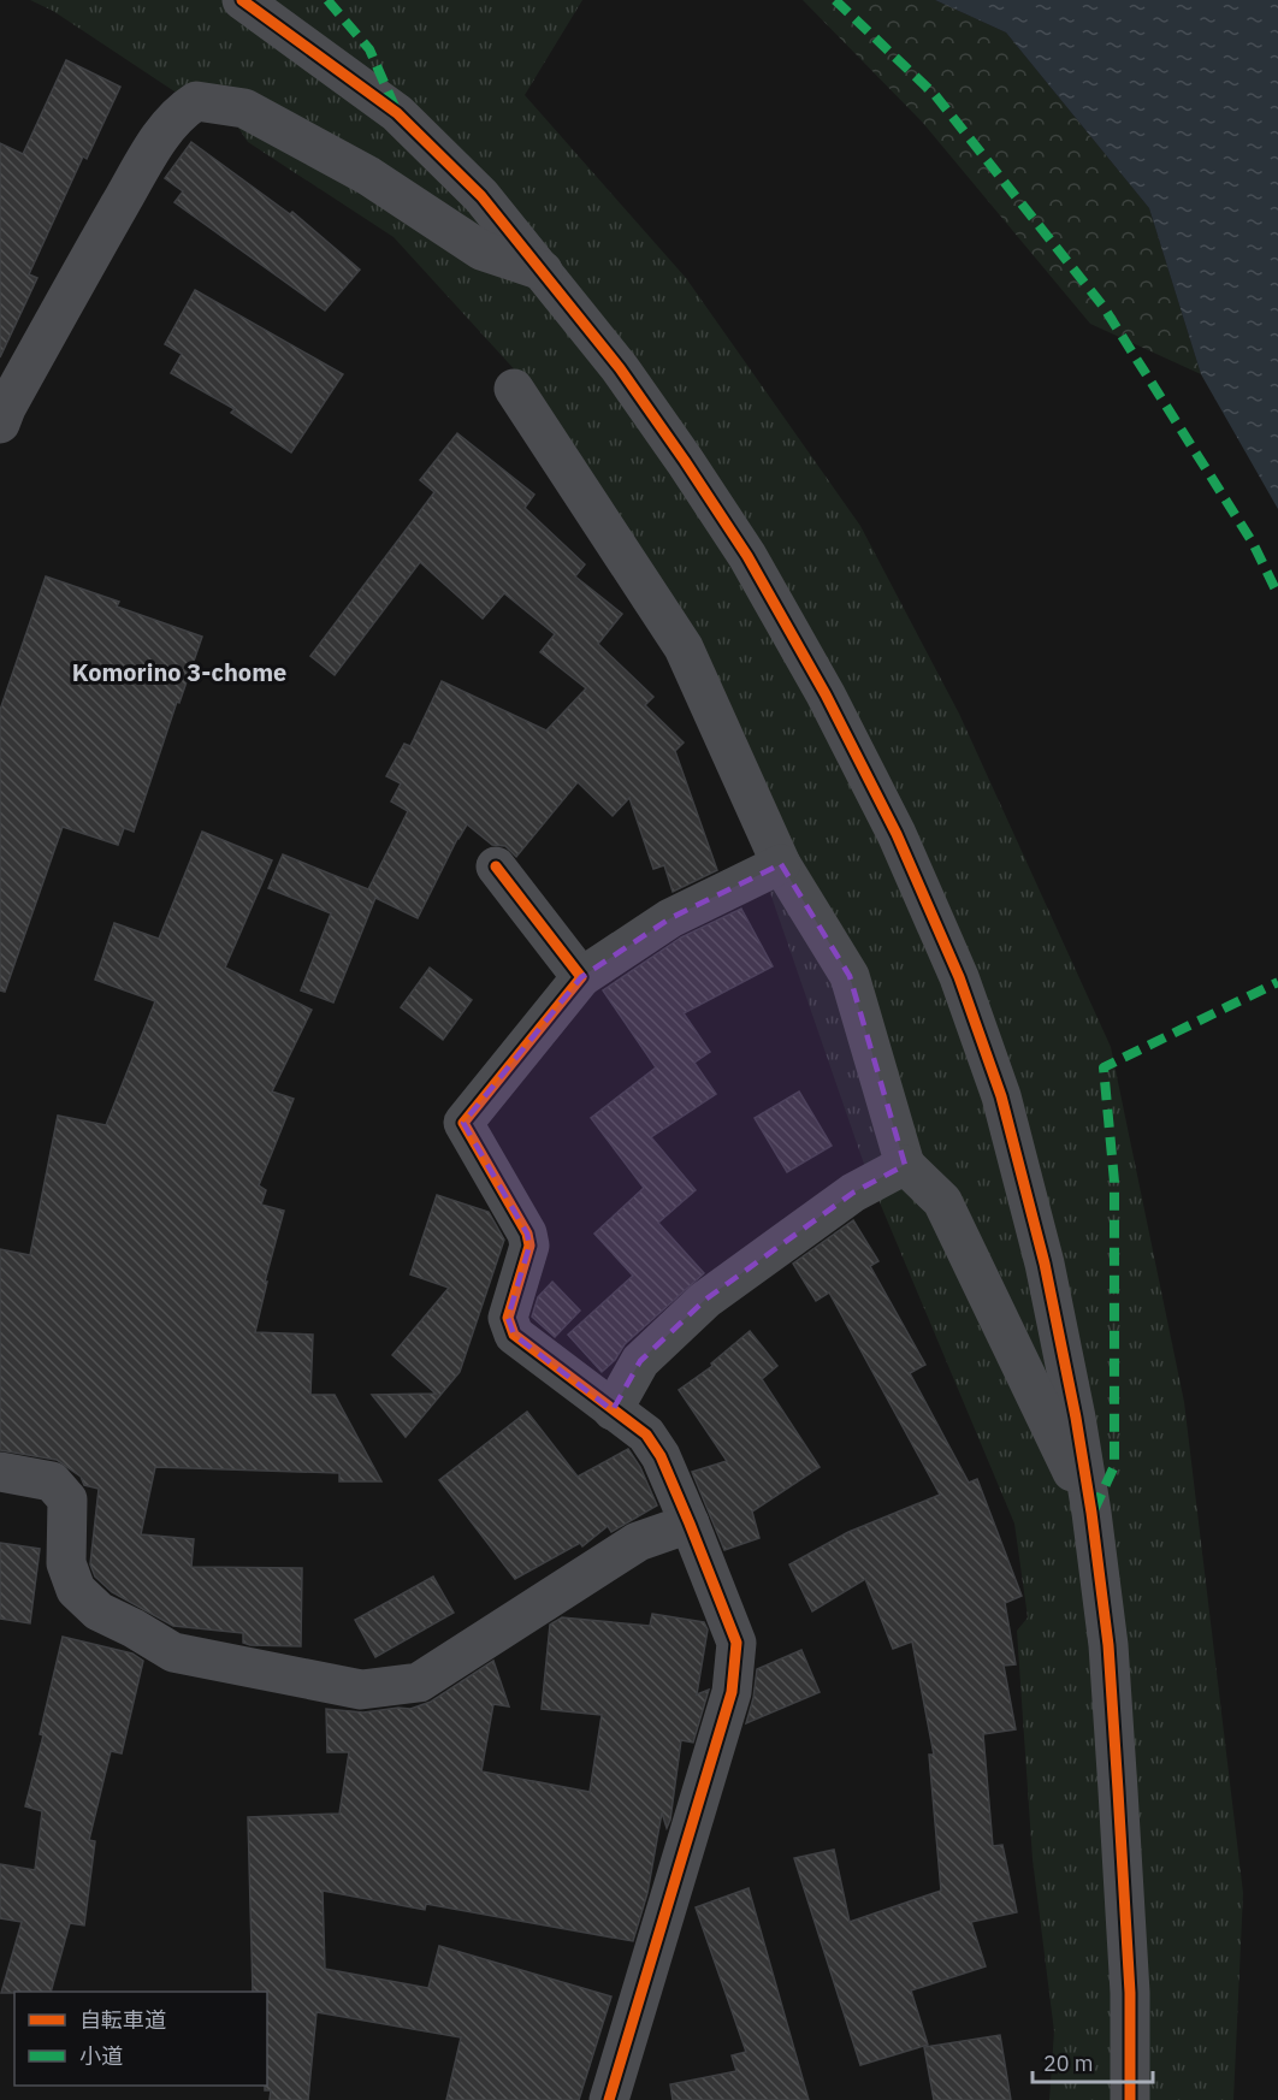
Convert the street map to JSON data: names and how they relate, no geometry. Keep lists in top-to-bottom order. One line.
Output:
{"districts":["Komorino 3-chome"],"legend":["自転車道","小道"],"scale_bar":"20 m"}
